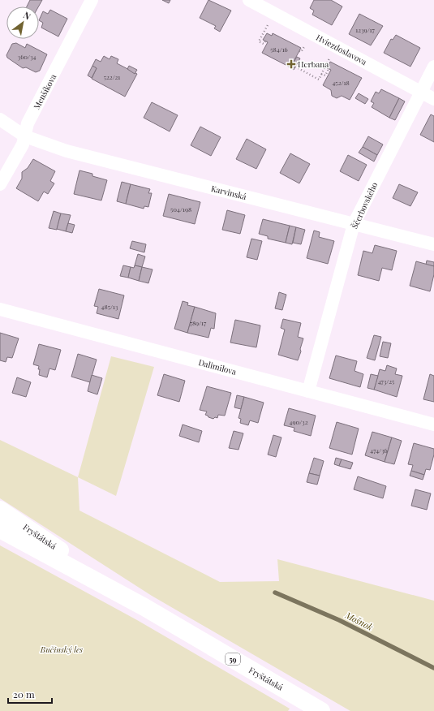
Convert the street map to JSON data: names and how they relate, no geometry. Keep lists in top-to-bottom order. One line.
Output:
{"streets":{"main road":["Fryštátská","59"],"street":["Hviezdoslavova","Menšíkova","Karvinská","Ščerbovského","Dalimilova"]},"crossings":[["Hviezdoslavova","Ščerbovského"],["Menšíkova","Karvinská"],["Karvinská","Ščerbovského"],["Ščerbovského","Dalimilova"]],"water":["Mošnok"],"parks":["Bučinský les"],"places":{"health":["Herbana"]},"house_numbers":["1239/17","584/16","360/34","522/21","452/18","504/198","485/13","789/17","473/25","490/32","474/36"],"scale_bar":"20 m","north":"top right"}
